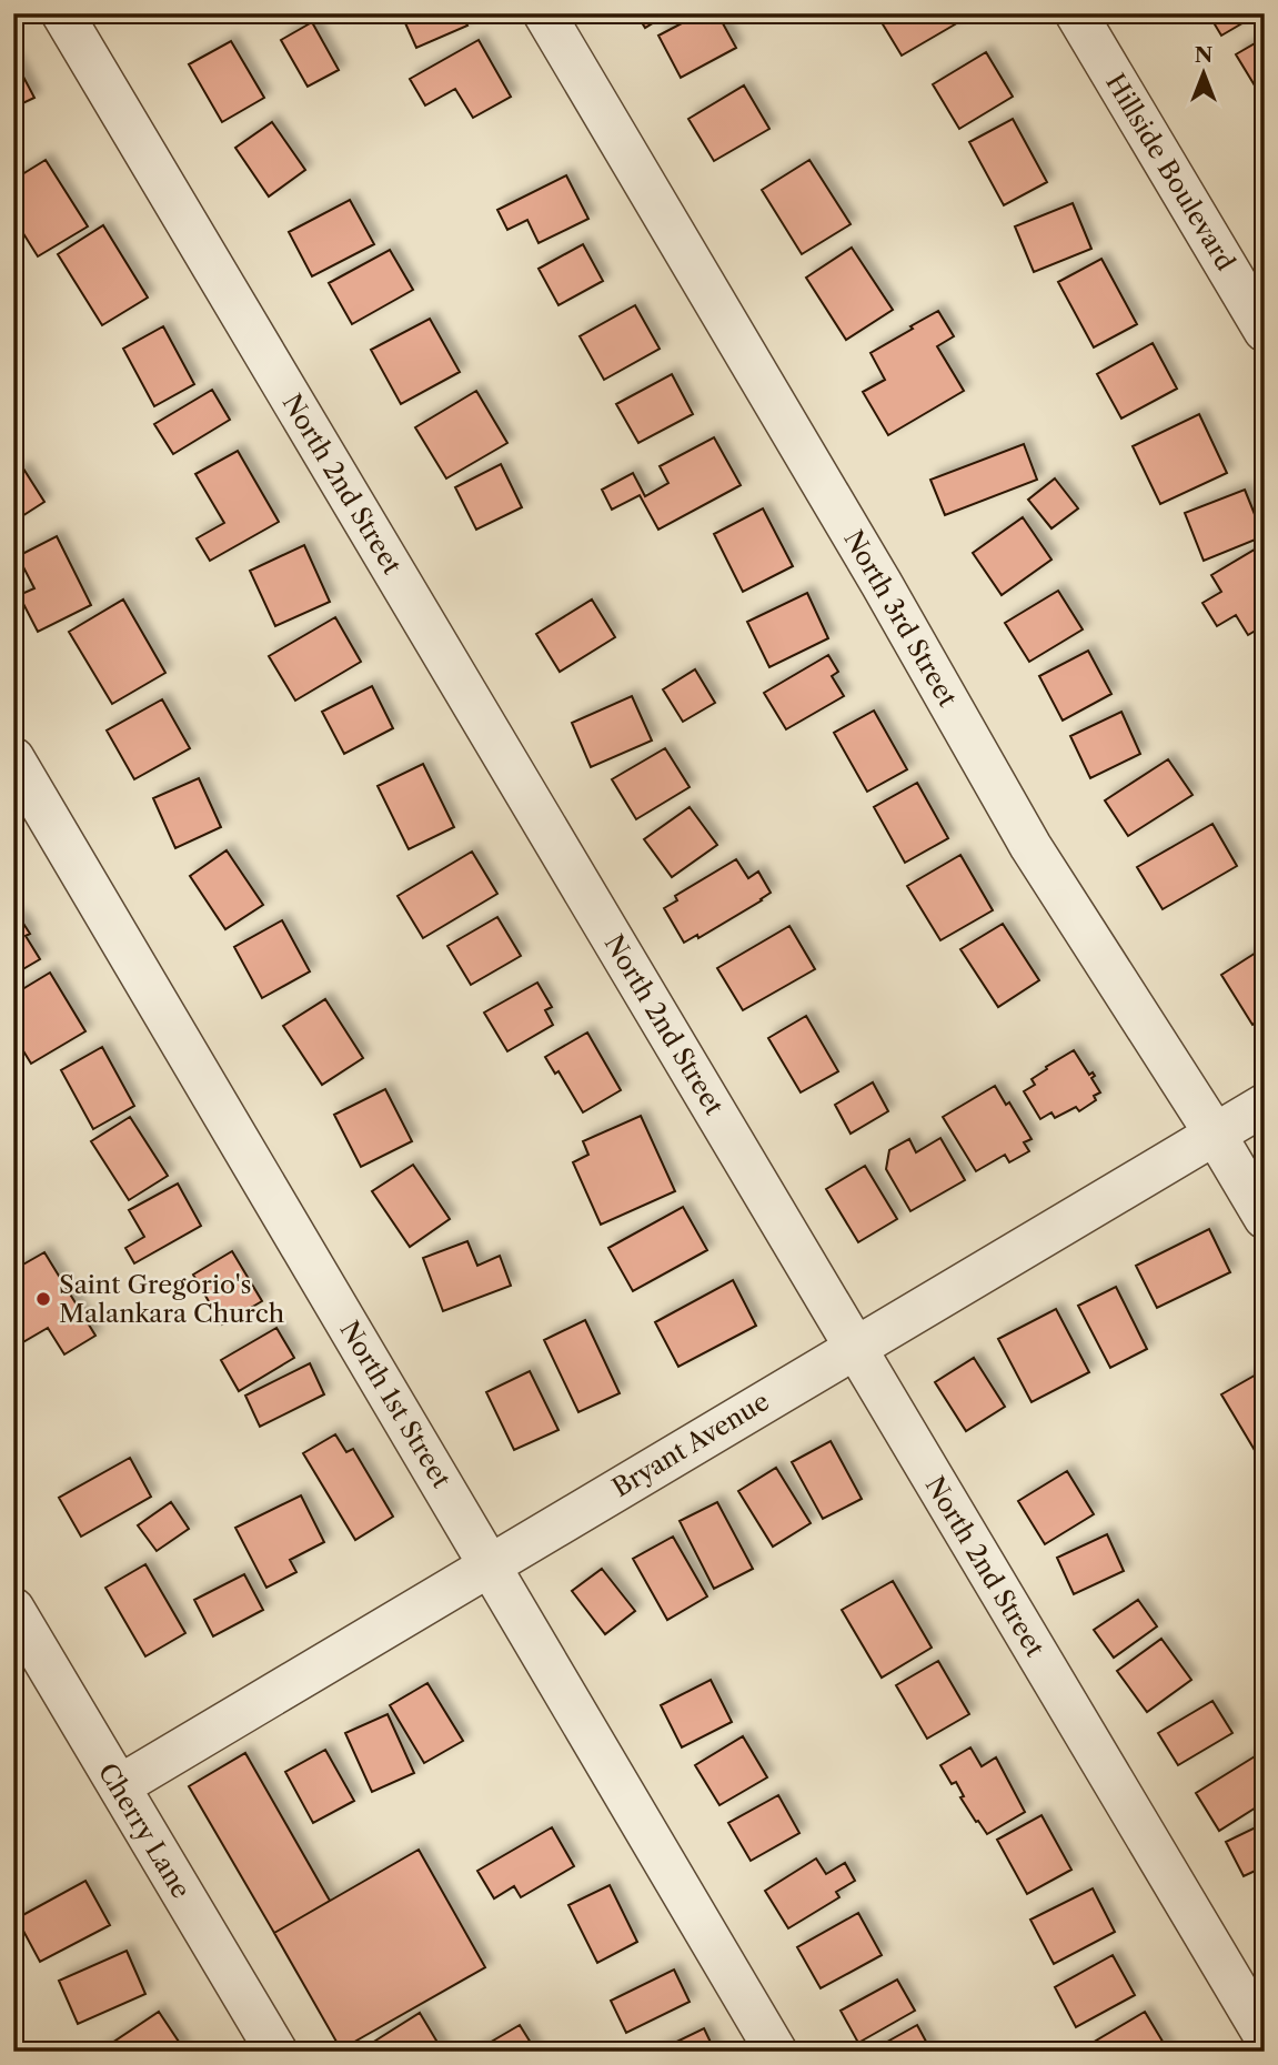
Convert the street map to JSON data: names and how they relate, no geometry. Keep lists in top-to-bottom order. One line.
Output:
{"streets":{"street":["Hillside Boulevard","North 2nd Street","North 3rd Street","North 1st Street","Bryant Avenue","Cherry Lane"]},"crossings":[["North 2nd Street","Bryant Avenue"],["North 3rd Street","Bryant Avenue"],["North 1st Street","Bryant Avenue"],["Bryant Avenue","Cherry Lane"]],"places":["Saint Gregorio's Malankara Church"],"north":"top"}
